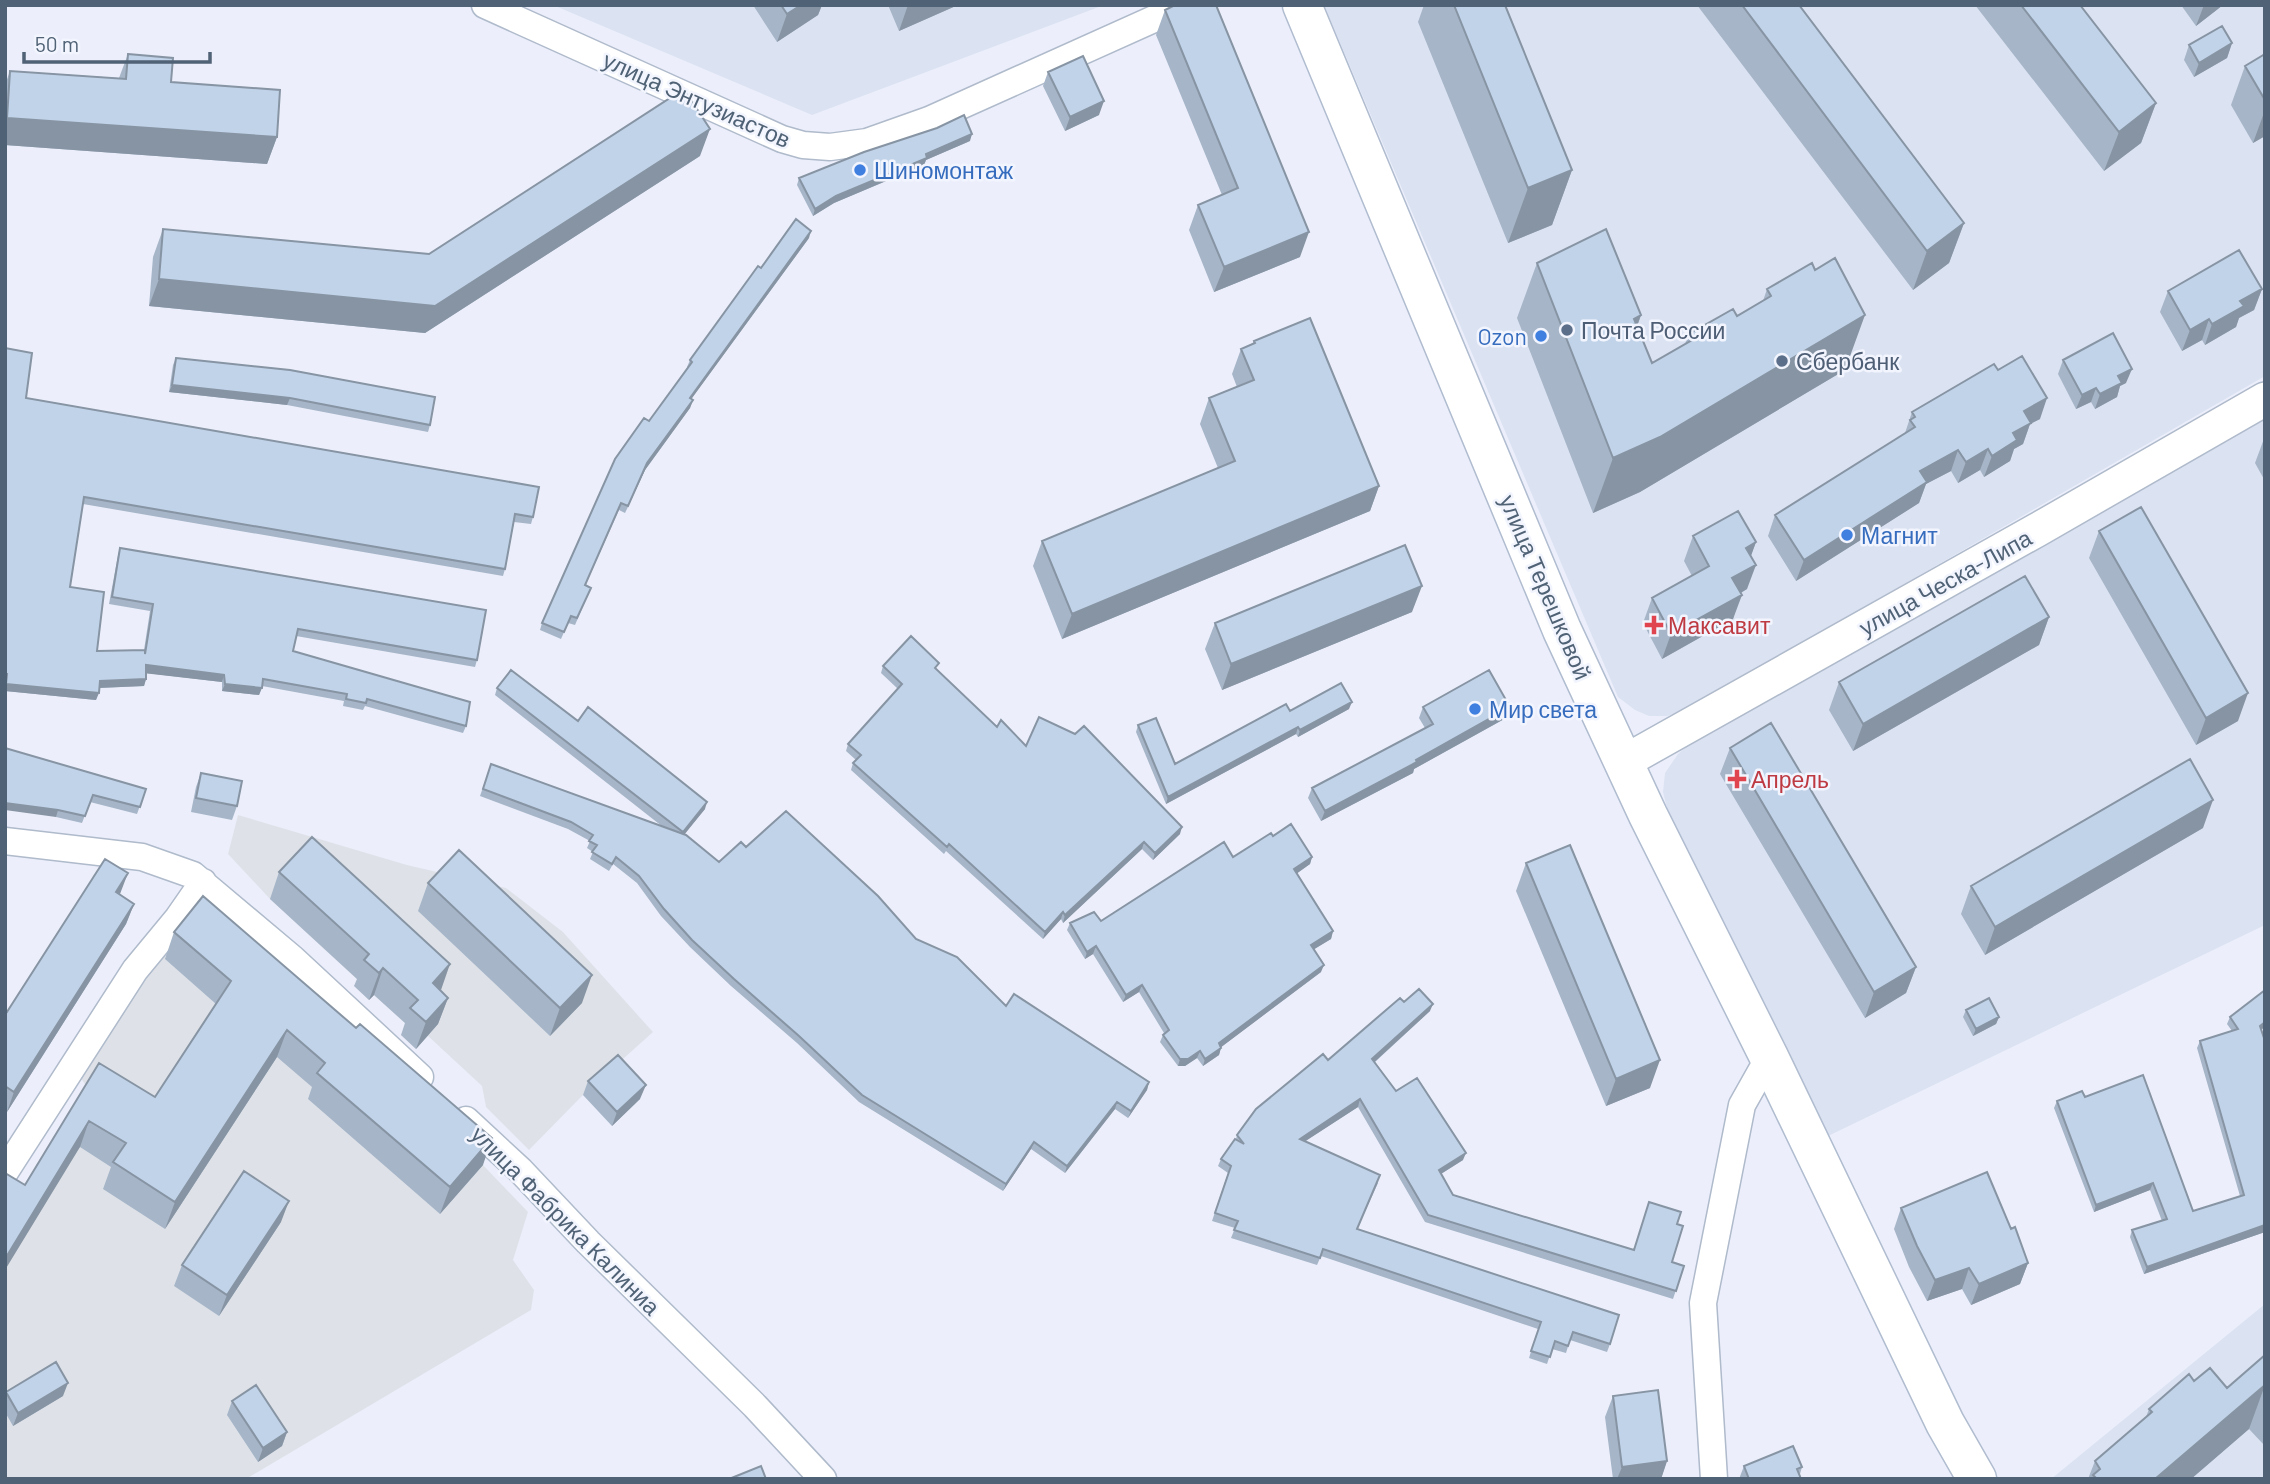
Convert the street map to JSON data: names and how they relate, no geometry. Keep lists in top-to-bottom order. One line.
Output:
{"streets":{"main road":["улица Терешковой"],"street":["улица Энтузиастов","улица Ческа-Липа","улица Фабрика Калиниа"]},"crossings":[["улица Ческа-Липа","улица Терешковой"]],"places":{"other":["Шиномонтаж","Почта России","Ozon","Сбербанк","Магнит","Мир света"],"health":["Максавит","Апрель"]},"scale_bar":"50 m"}
